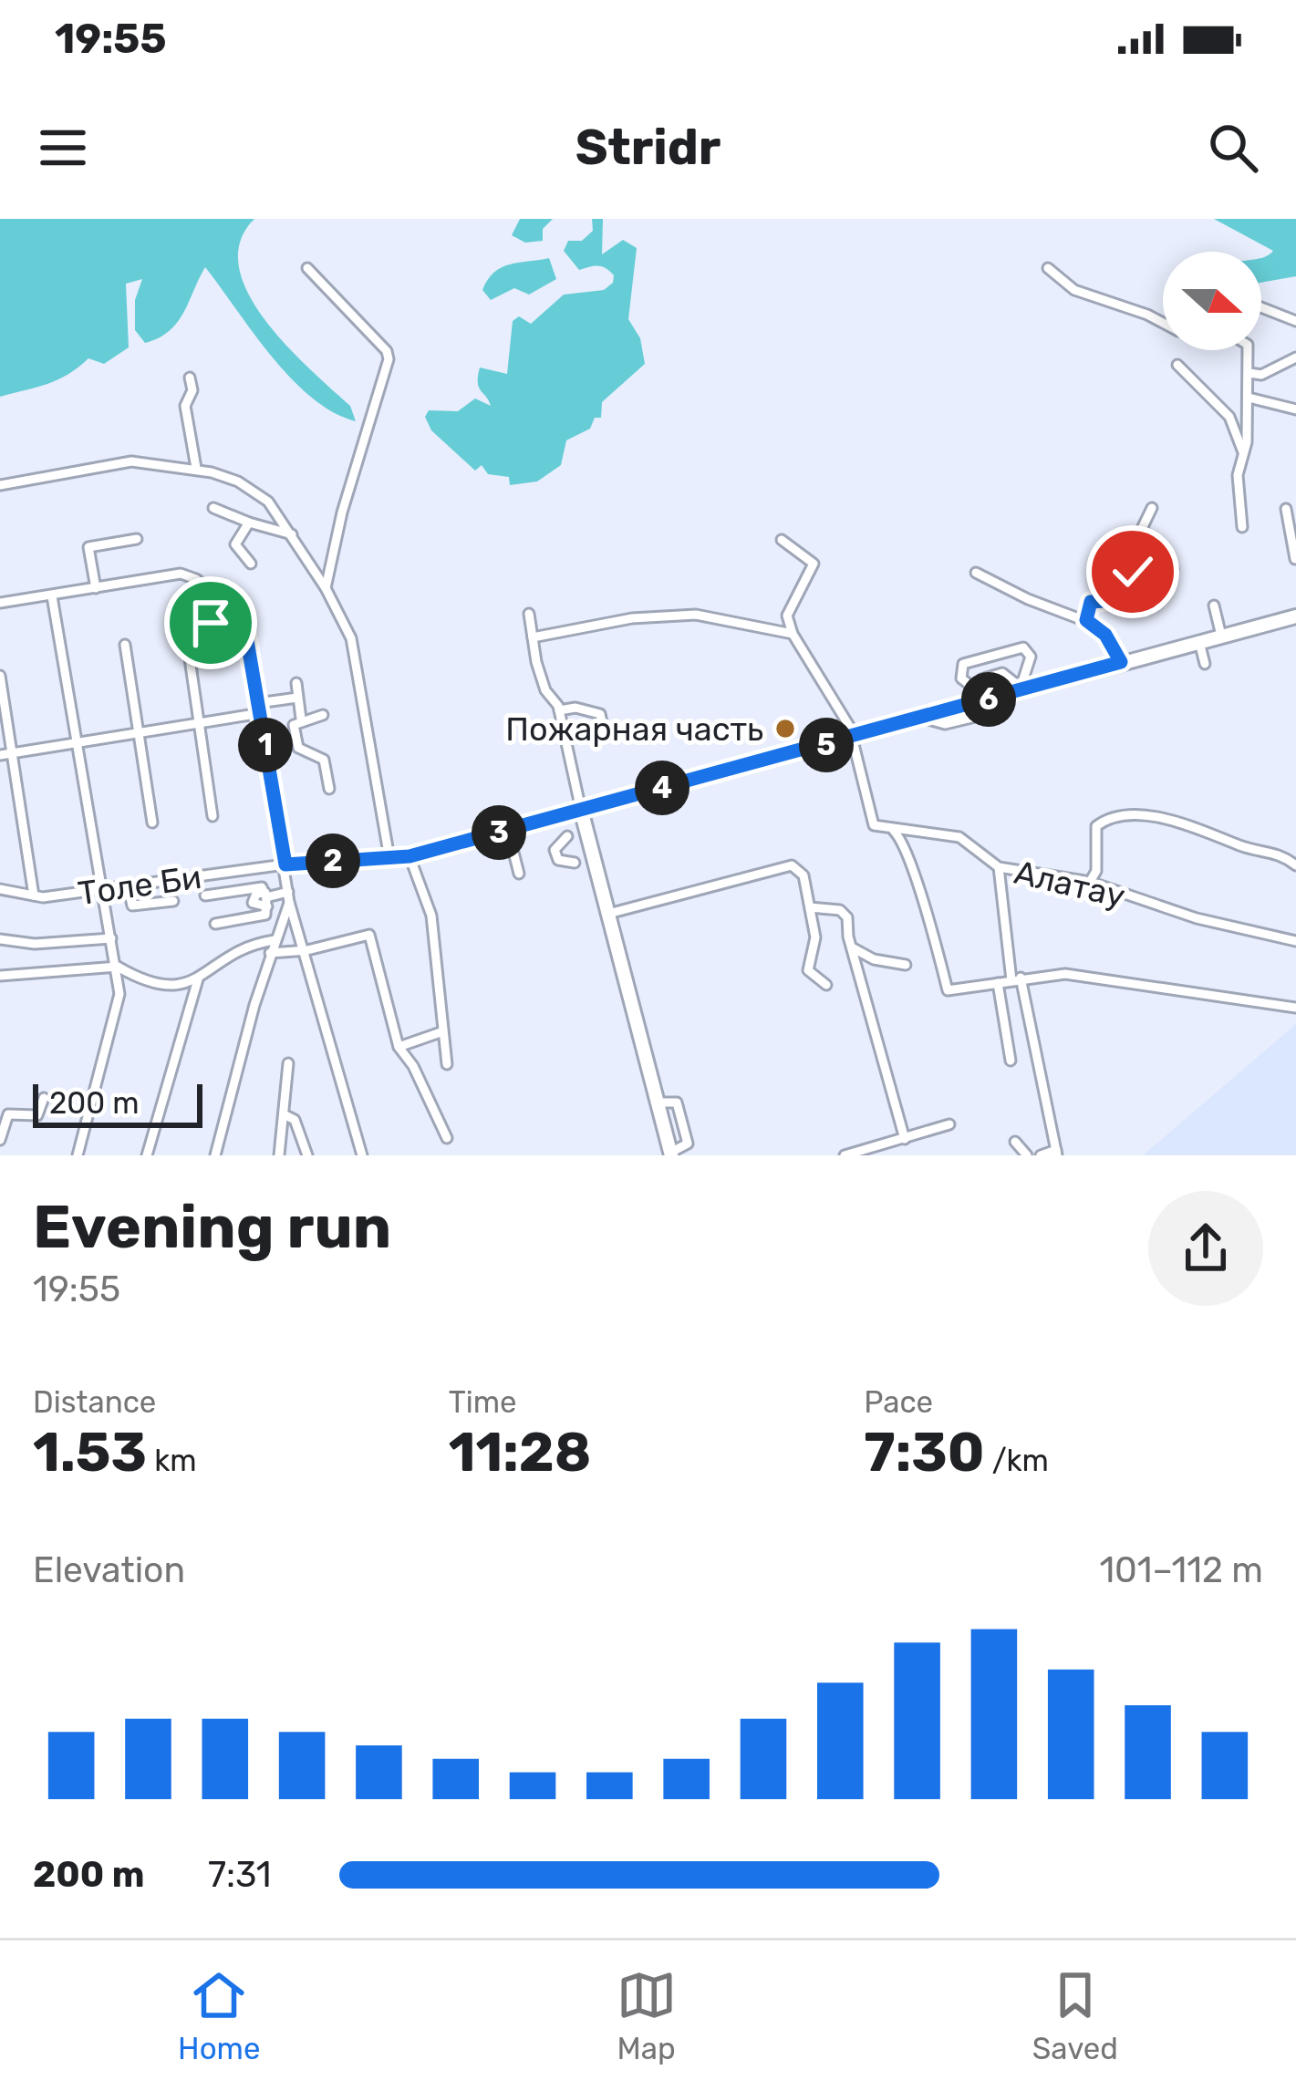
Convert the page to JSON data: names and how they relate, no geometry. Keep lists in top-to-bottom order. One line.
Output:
{"streets":{"main road":["Толе Би"],"street":["Алатау"]},"places":["Пожарная часть"],"scale_bar":"200 m","north":"right","page":{"status":"19:55","header":"Stridr","pins":["6","1","5","4","3","2"],"scale":"200 m","heading":["Evening run","19:55"],"stats":[["Distance","1.53 km"],["Time","11:28"],["Pace","7:30 /km"]],"chart":["Elevation","101–112 m"],"list":[{"name":"200 m","note":"7:31"}],"tabs":["Home","Map","Saved"]}}
